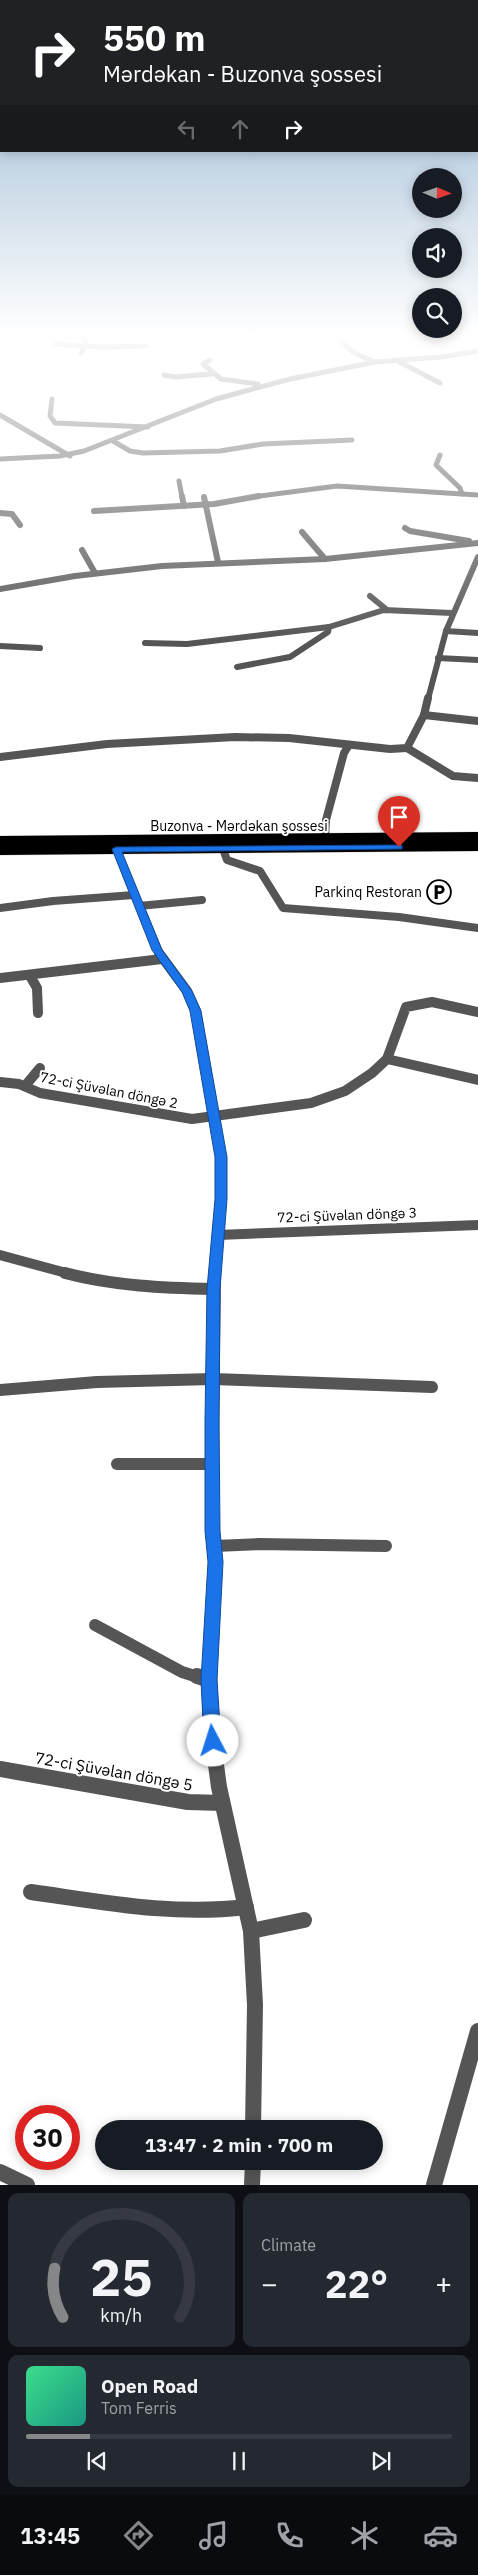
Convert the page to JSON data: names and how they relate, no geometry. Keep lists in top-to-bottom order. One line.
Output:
{"streets":{"main road":["Buzonva - Mərdəkan şossesi"],"street":["72-ci Şüvəlan döngə 2","72-ci Şüvəlan döngə 3","72-ci Şüvəlan döngə 5"]},"places":{"parking":["Parkinq Restoran"]},"north":"right","page":{"turn":["550 m","Mərdəkan - Buzonva şossesi"],"limit":"30","trip":"13:47 · 2 min · 700 m","tile":"Climate","heat":["−","22°","+"],"song":["Open Road","Tom Ferris"],"tabs":"13:45","gauge":["25","km/h"]}}
